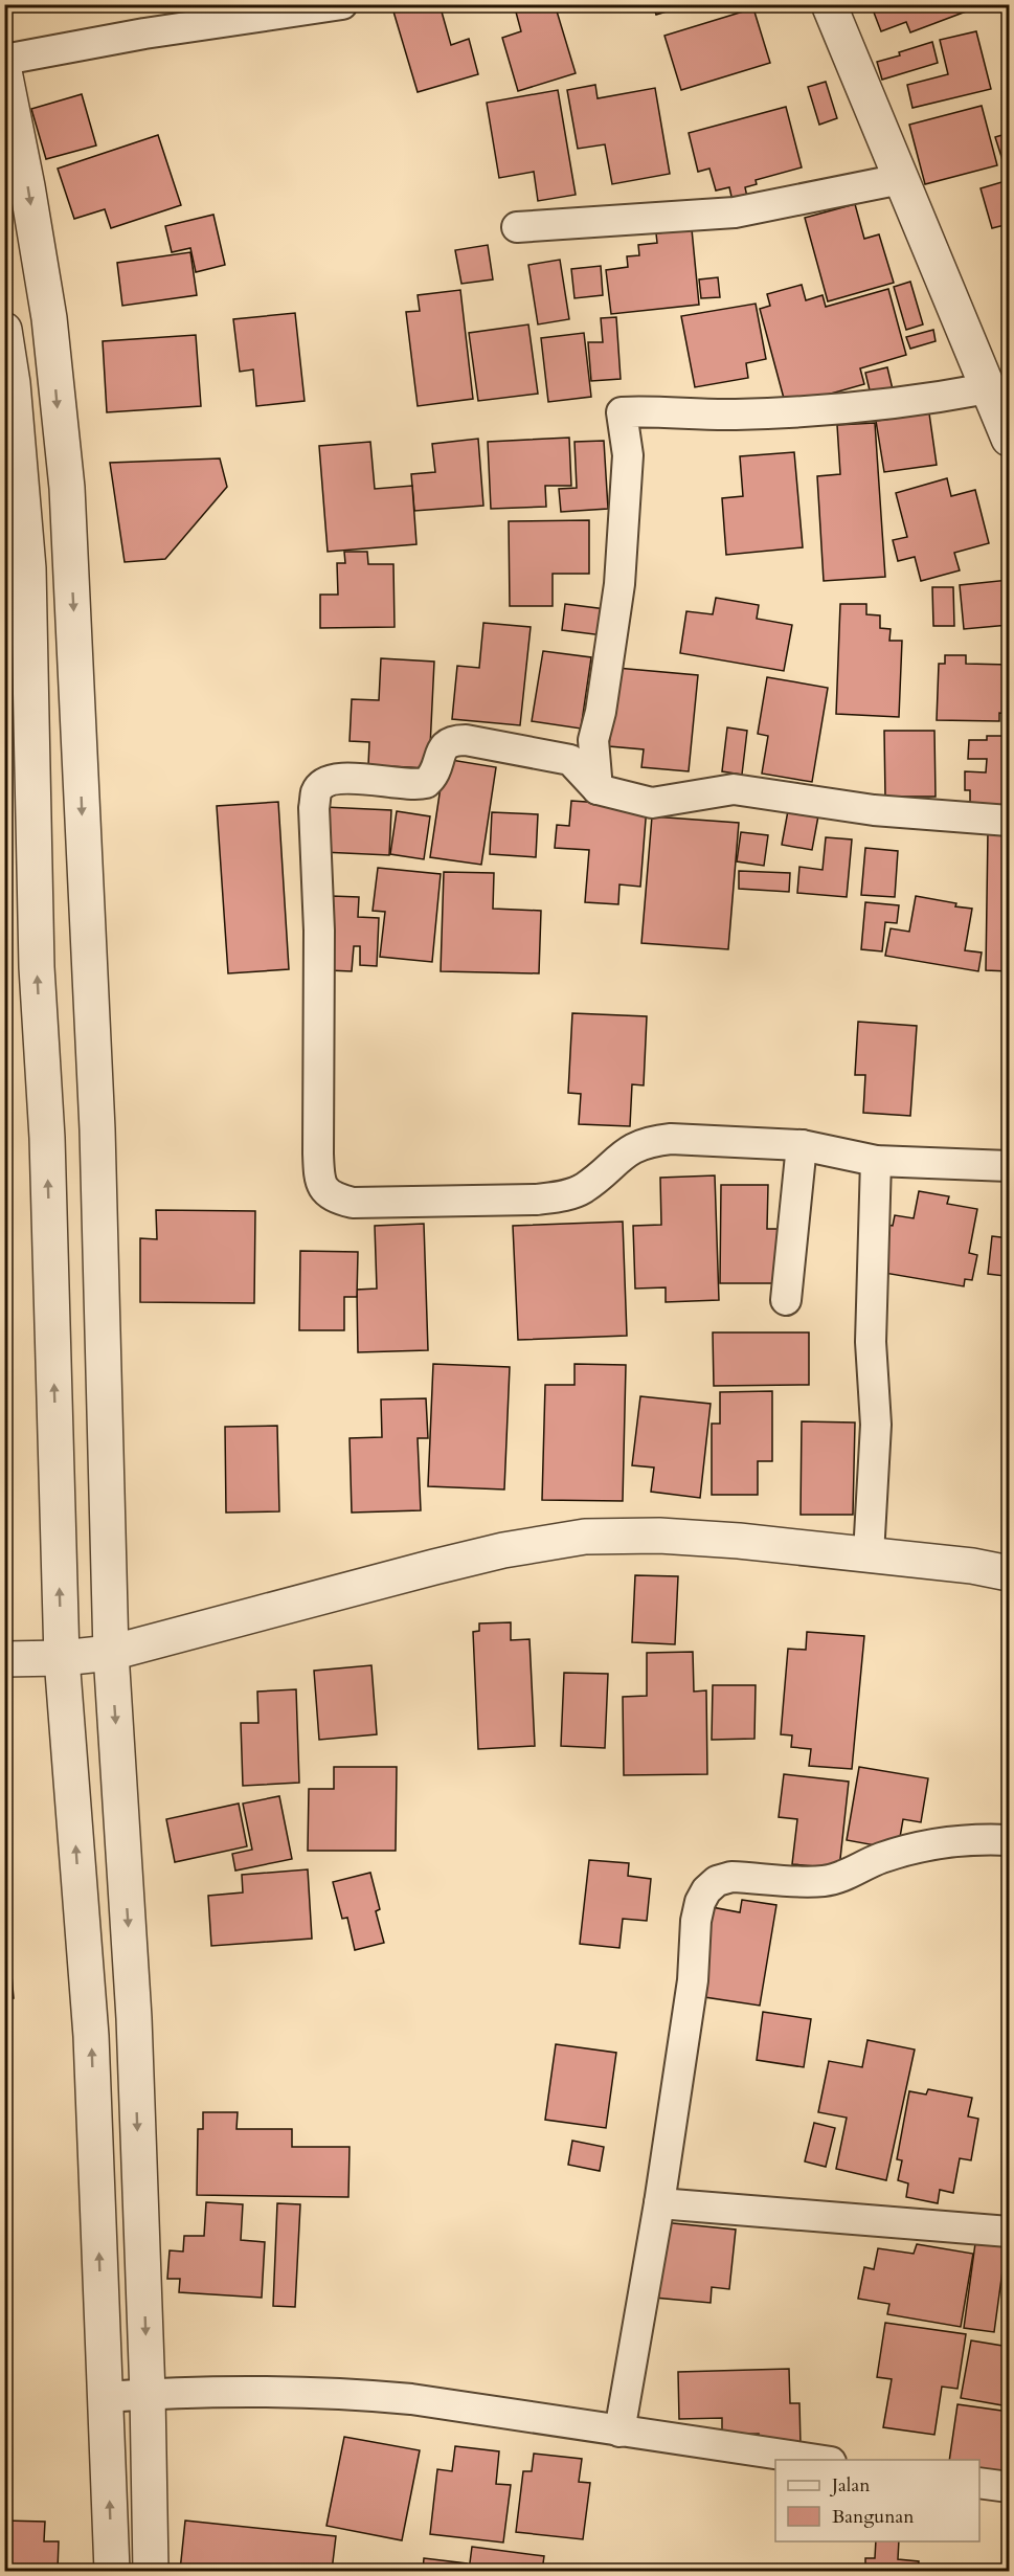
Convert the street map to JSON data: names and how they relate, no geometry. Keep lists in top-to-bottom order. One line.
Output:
{"legend":["Jalan","Bangunan"]}
